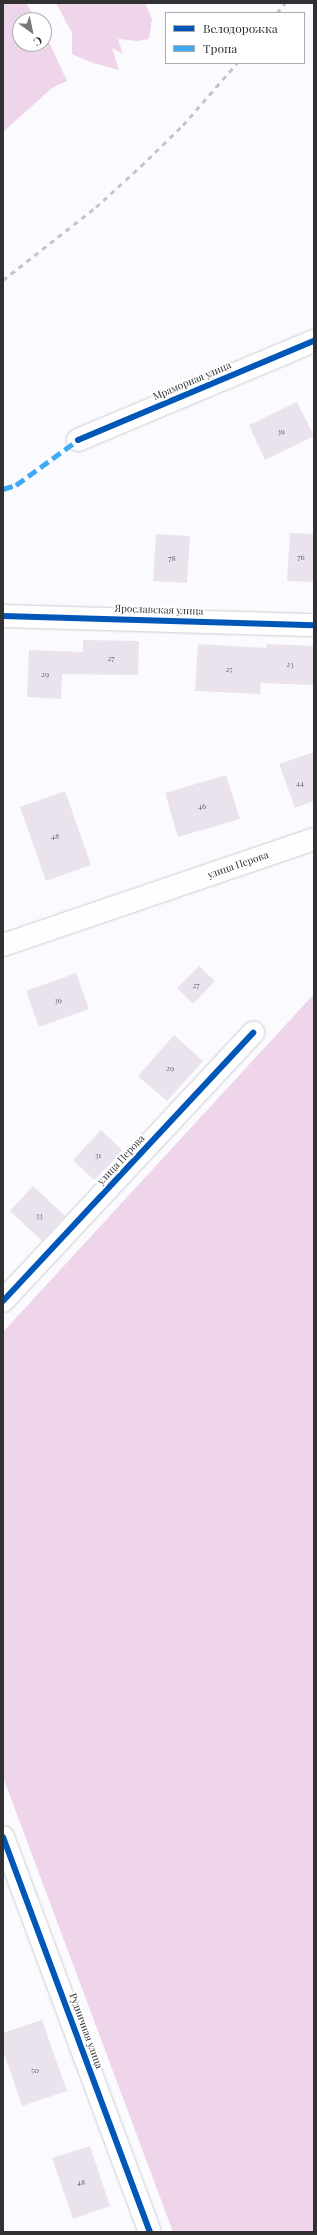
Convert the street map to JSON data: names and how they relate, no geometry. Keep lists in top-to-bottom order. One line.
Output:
{"streets":{"street":["Мраморная улица","Ярославская улица","улица Перова","Рудничная улица"]},"house_numbers":["39","76","78","27","23","25","29","44","46","48","27","39","29","31","33","50","48"],"legend":["Велодорожка","Тропа"],"north":"bottom right"}
